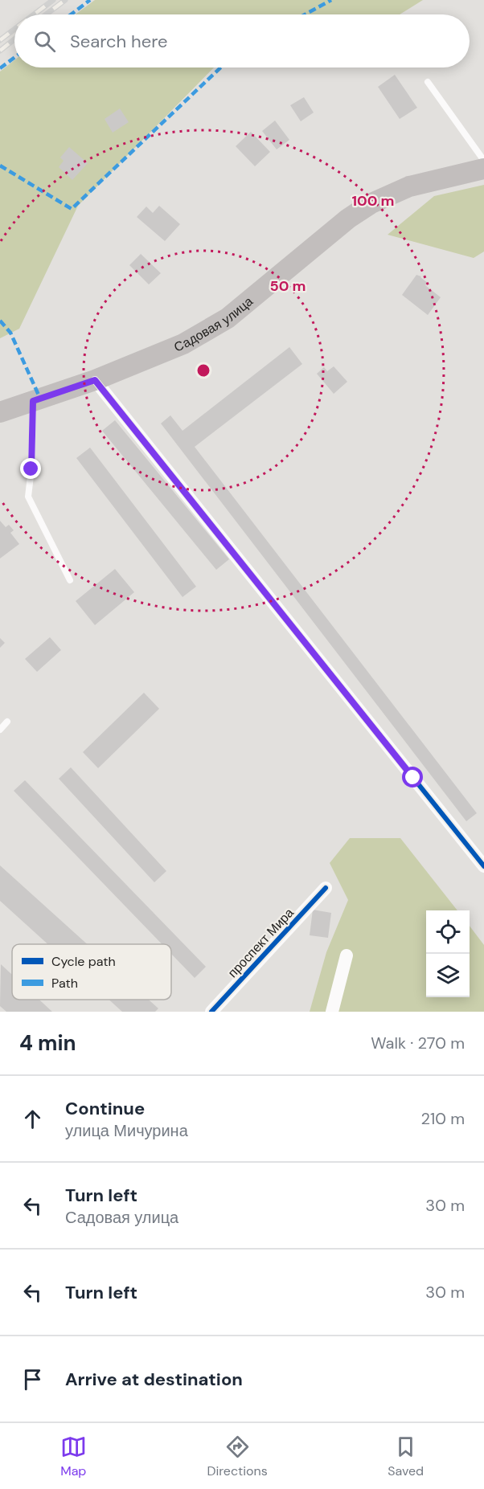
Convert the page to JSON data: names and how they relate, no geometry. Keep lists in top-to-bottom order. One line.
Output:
{"streets":{"main road":["Садовая улица"],"street":["проспект Мира"]},"legend":["Cycle path","Path"],"page":{"search":"Search here","heading":["4 min","Walk · 270 m"],"list":[["Continue","улица Мичурина","210 m"],["Turn left","Садовая улица","30 m"],["Turn left","30 m"],"Arrive at destination"],"nav":["Map","Directions","Saved"]},"rings":["100 m","50 m"]}
